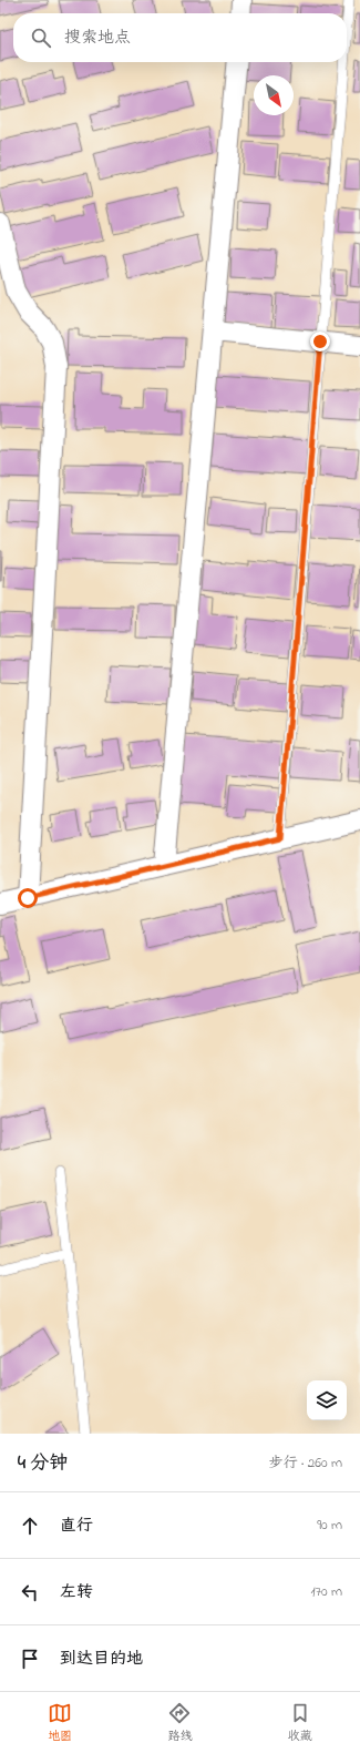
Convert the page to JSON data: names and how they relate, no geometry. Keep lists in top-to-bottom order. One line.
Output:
{"north":"bottom right","page":{"search":"搜索地点","heading":["4 分钟","步行 · 260 m"],"list":[["直行","90 m"],["左转","170 m"],"到达目的地"],"nav":["地图","路线","收藏"]}}
